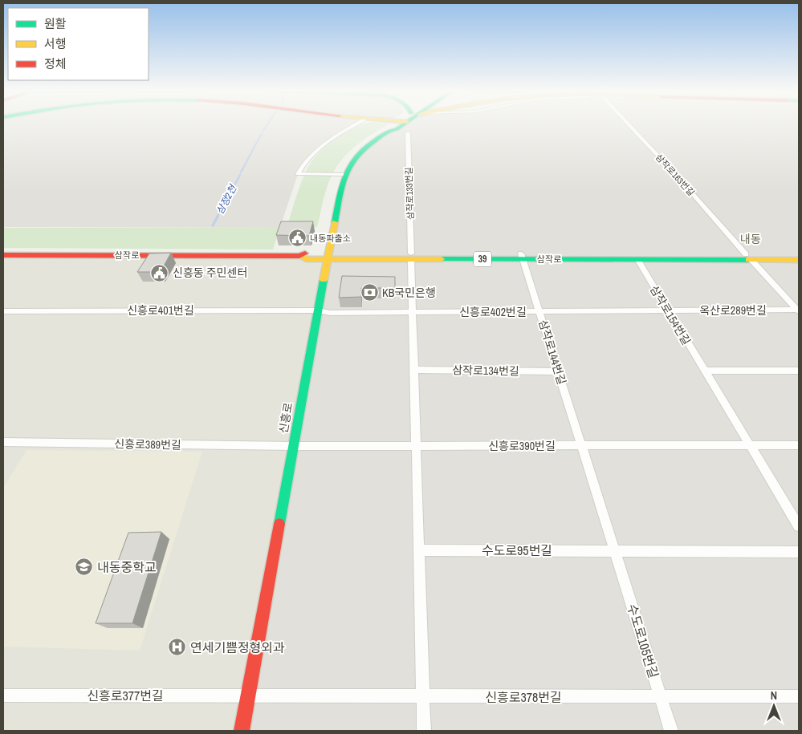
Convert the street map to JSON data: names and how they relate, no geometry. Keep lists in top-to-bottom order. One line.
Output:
{"streets":{"main road":["삼작로","39","신흥로"],"street":["삼작로163번길","삼작로133번길","신흥로401번길","옥산로289번길","신흥로402번길","삼작로154번길","삼작로144번길","삼작로134번길","신흥로389번길","신흥로390번길","수도로95번길","수도로105번길","신흥로377번길","신흥로378번길"]},"crossings":[["삼작로163번길","삼작로"],["삼작로163번길","옥산로289번길"],["삼작로133번길","삼작로"],["삼작로","삼작로154번길"],["삼작로","삼작로144번길"],["삼작로","신흥로"],["신흥로401번길","신흥로402번길"],["신흥로401번길","신흥로"],["옥산로289번길","신흥로402번길"],["옥산로289번길","삼작로154번길"],["신흥로402번길","삼작로154번길"],["신흥로402번길","삼작로144번길"],["신흥로402번길","신흥로"],["삼작로154번길","신흥로390번길"],["삼작로144번길","삼작로134번길"],["삼작로144번길","신흥로390번길"],["삼작로144번길","수도로105번길"],["신흥로","신흥로389번길"],["신흥로","신흥로390번길"],["신흥로","신흥로377번길"],["신흥로","신흥로378번길"],["신흥로389번길","신흥로390번길"],["신흥로390번길","수도로105번길"],["수도로95번길","수도로105번길"],["수도로105번길","신흥로378번길"],["신흥로377번길","신흥로378번길"]],"districts":["내동"],"water":["삼정2천"],"places":{"public building":["내동파출소","신흥동 주민센터"],"bank":["KB국민은행"],"school or university":["내동중학교"],"hospital":["연세기쁨정형외과"]},"legend":["원활","서행","정체"],"north":"top"}
